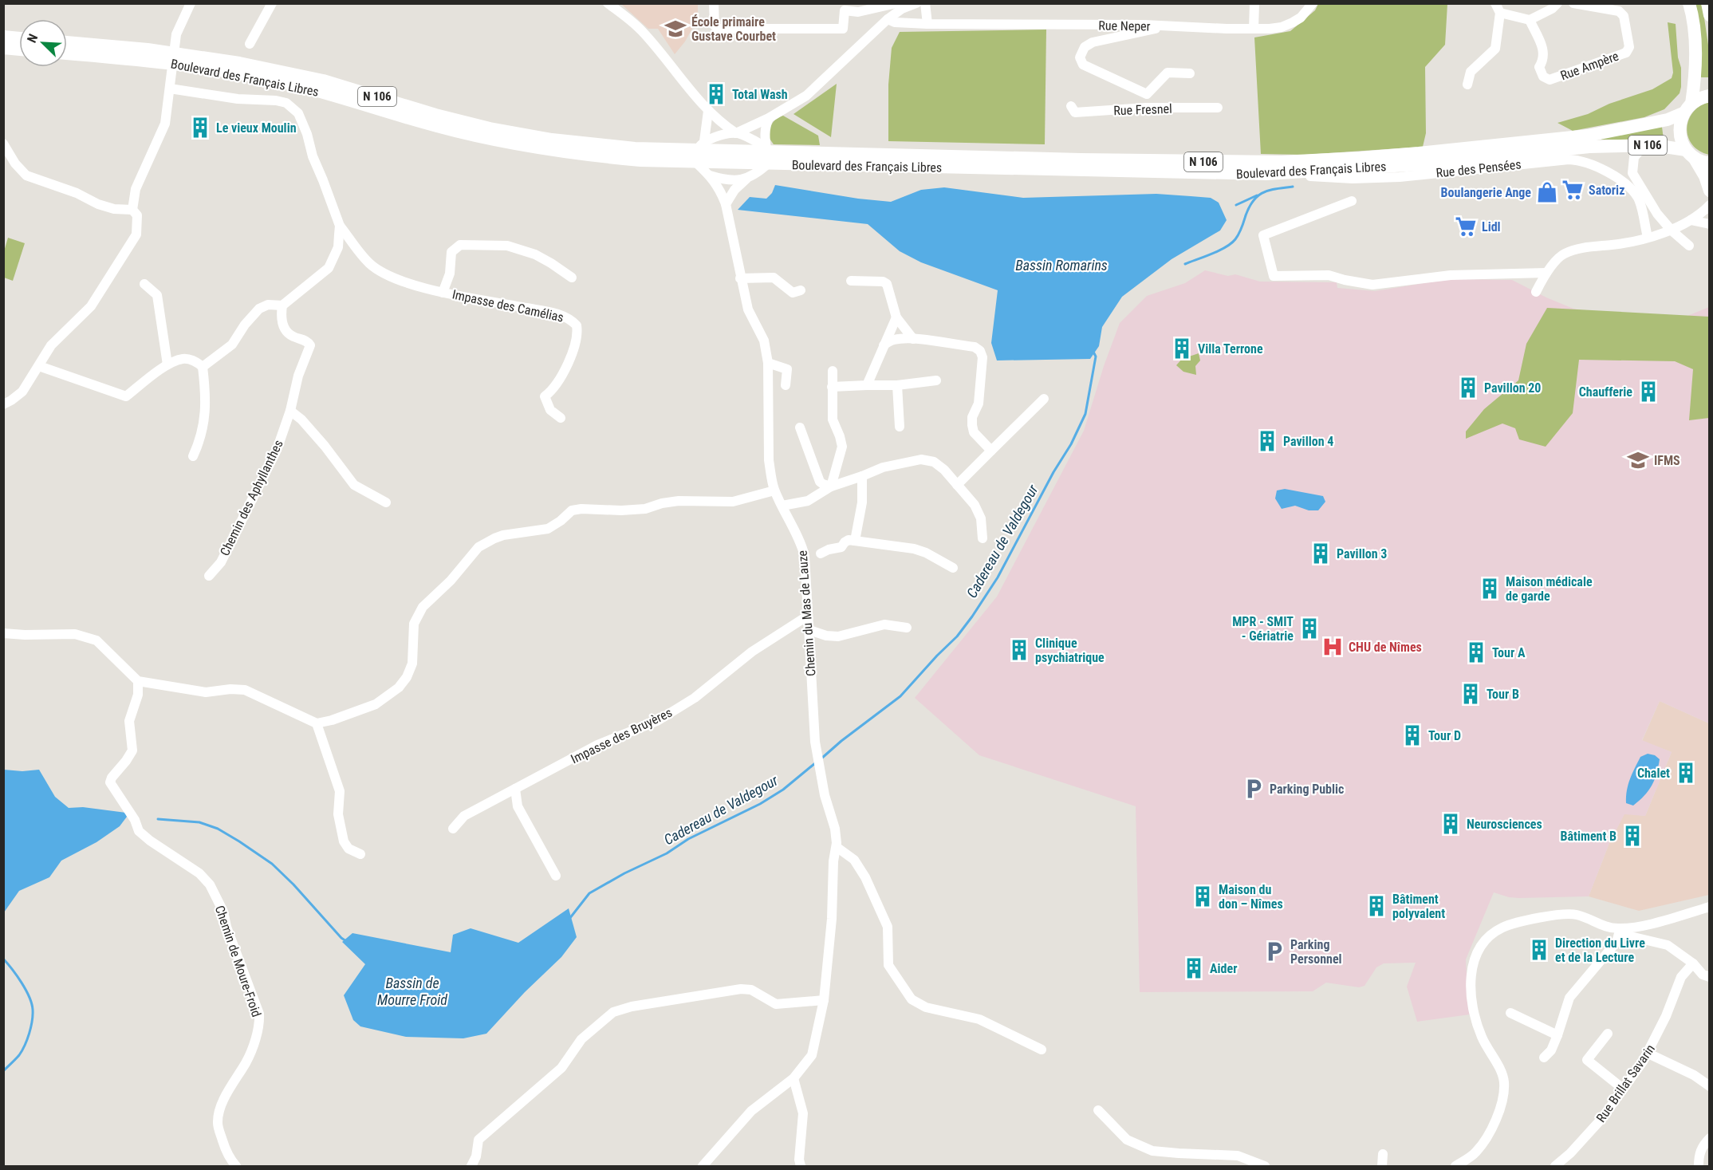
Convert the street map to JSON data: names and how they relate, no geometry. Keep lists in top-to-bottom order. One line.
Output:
{"streets":{"main road":["Boulevard des Français Libres","N 106"],"street":["Rue Neper","Rue Ampère","Rue Fresnel","Rue des Pensées","Impasse des Camélias","Chemin des Aphyllanthes","Chemin du Mas de Lauze","Impasse des Bruyères","Chemin de Moure-Froid","Rue Brillat Savarin"]},"crossings":[["Boulevard des Français Libres","Rue des Pensées"],["Boulevard des Français Libres","Chemin du Mas de Lauze"],["Chemin du Mas de Lauze","Impasse des Bruyères"]],"water":["Bassin Romarins","Cadereau de Valdegour","Bassin de Mourre Froid"],"places":{"school or university":["École primaire Gustave Courbet","IFMS"],"building":["Total Wash","Le vieux Moulin","Villa Terrone","Pavillon 20","Chaufferie","Pavillon 4","Pavillon 3","Maison médicale de garde","MPR - SMIT - Gériatrie","Clinique psychiatrique","Tour A","Tour B","Tour D","Chalet","Neurosciences","Bâtiment B","Maison du don – Nîmes","Bâtiment polyvalent","Direction du Livre et de la Lecture","Aider"],"supermarket":["Satoriz","Lidl"],"shop":["Boulangerie Ange"],"hospital":["CHU de Nîmes"],"parking":["Parking Public","Parking Personnel"]},"north":"top left"}
